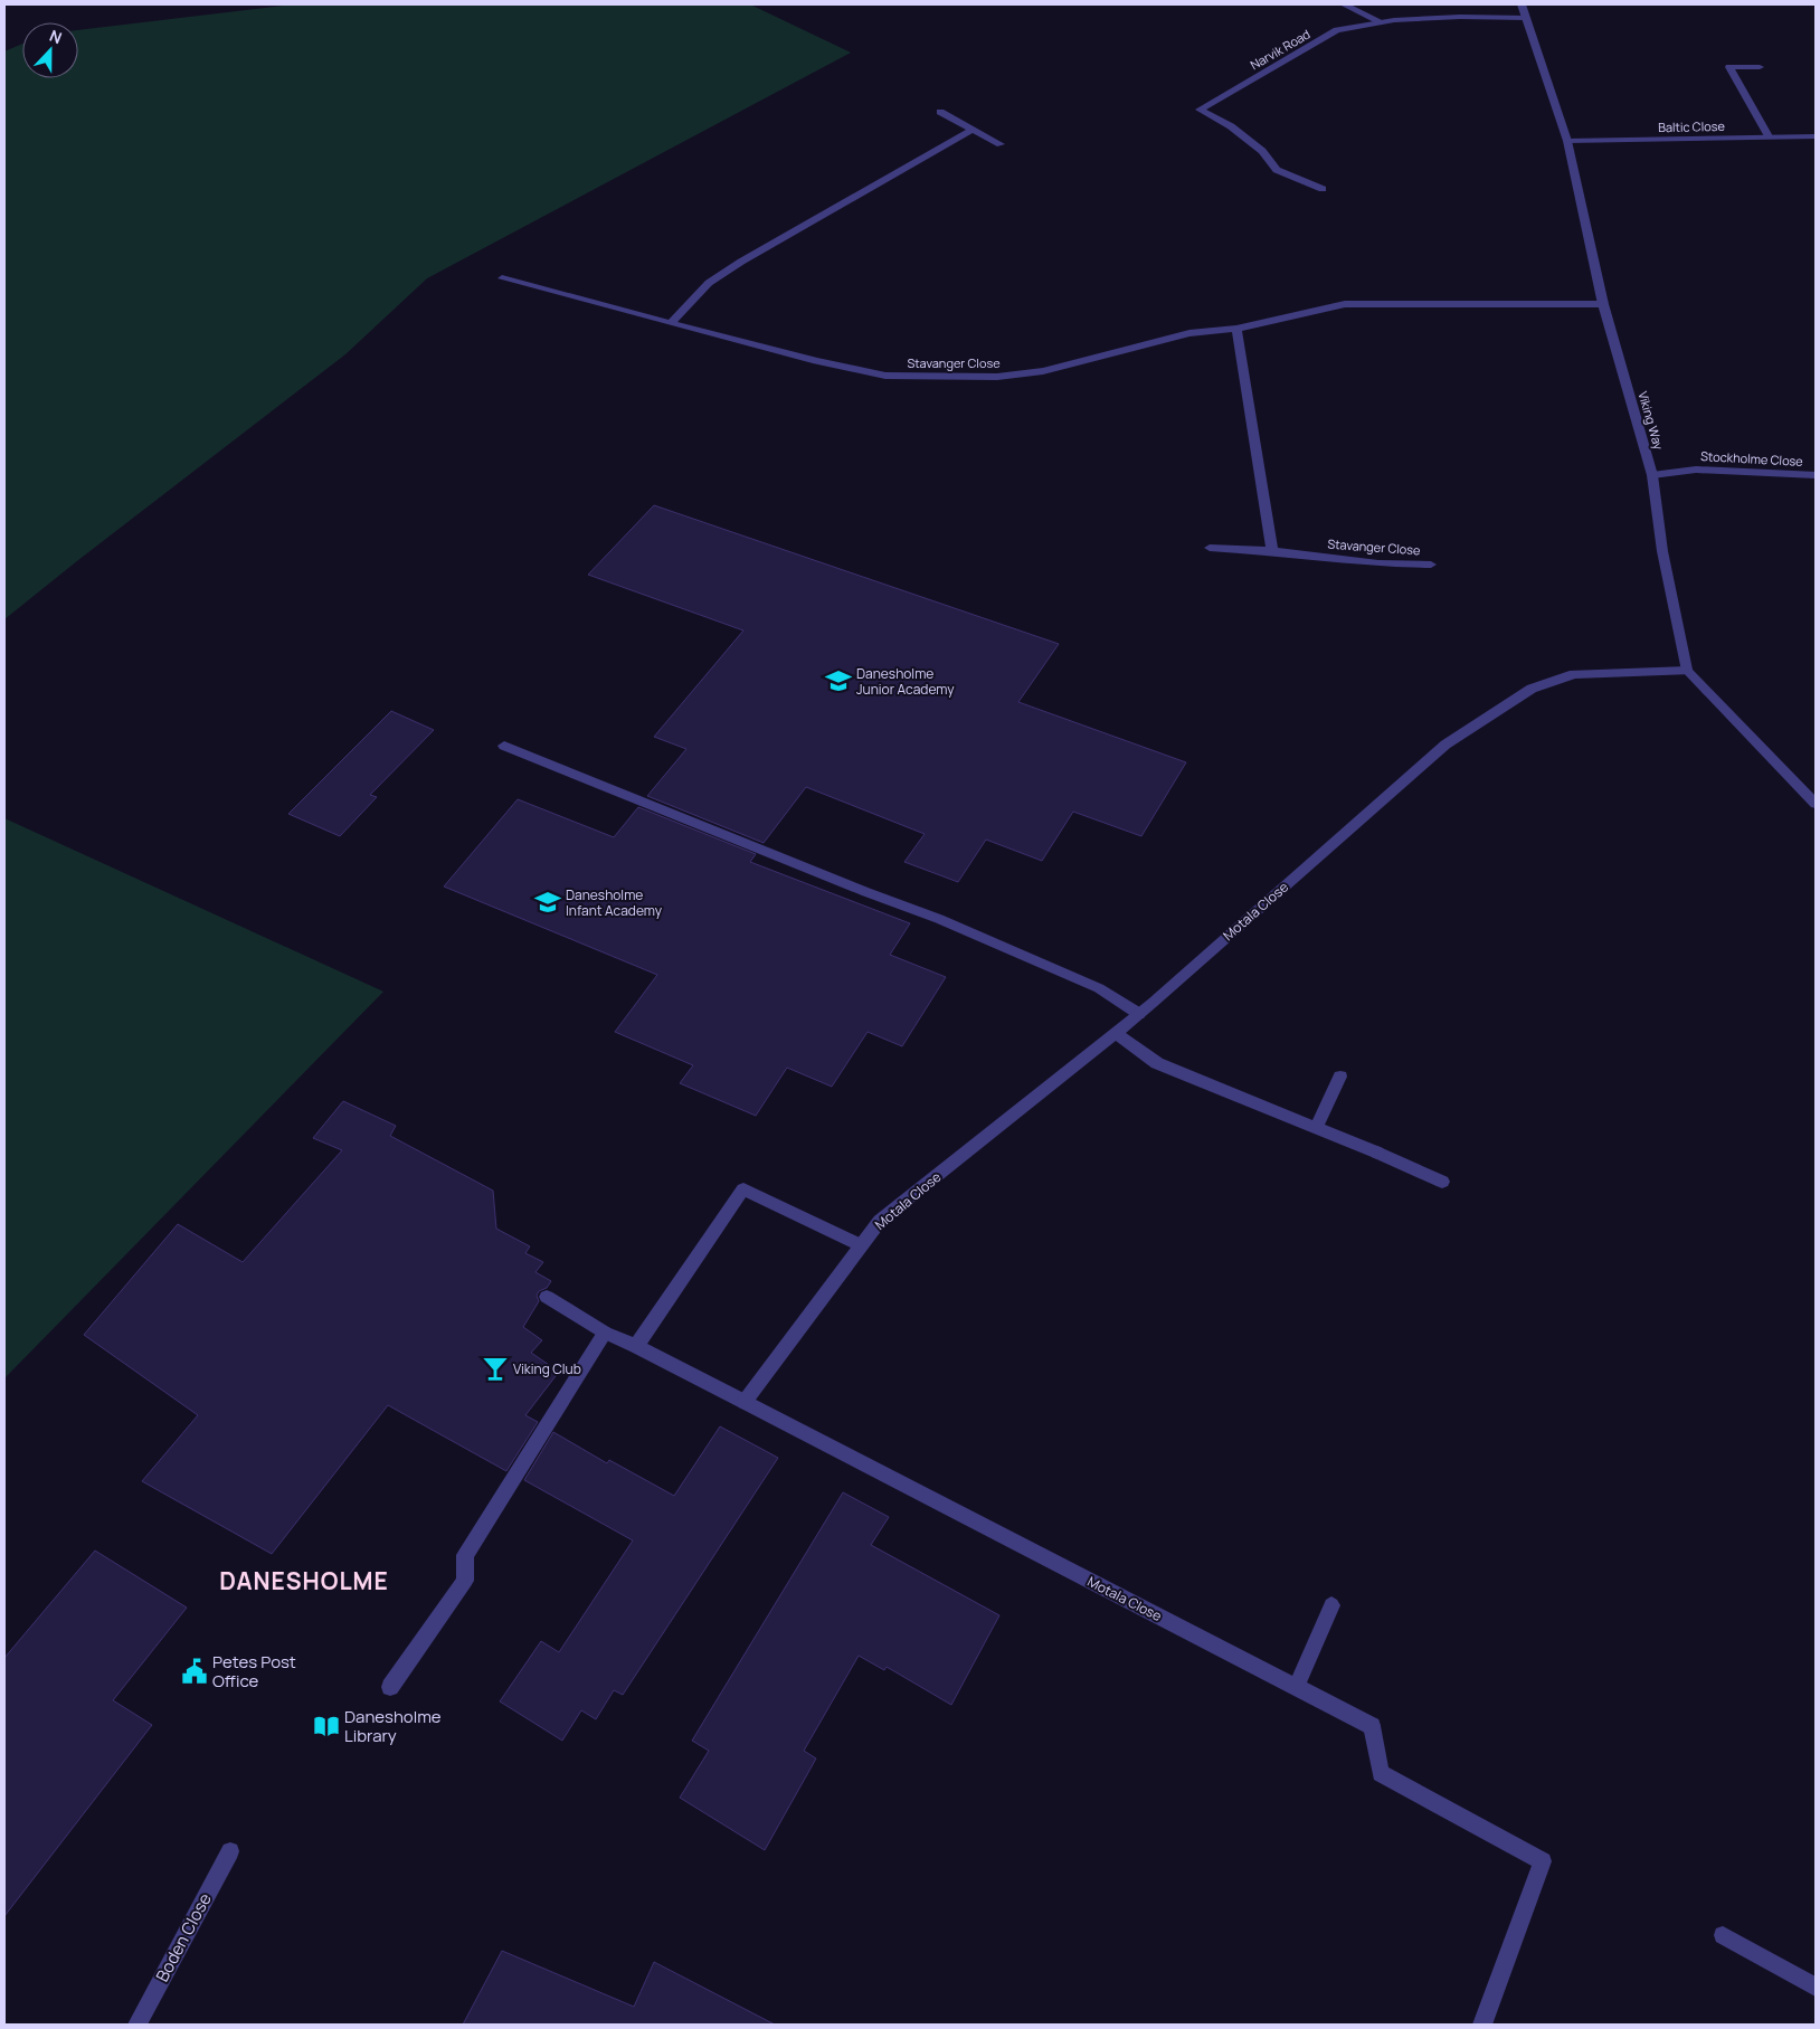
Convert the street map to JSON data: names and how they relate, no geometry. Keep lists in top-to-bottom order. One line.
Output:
{"streets":{"street":["Narvik Road","Baltic Close","Stavanger Close","Viking Way","Stockholme Close","Motala Close","Boden Close"]},"crossings":[["Narvik Road","Viking Way"],["Baltic Close","Viking Way"],["Stavanger Close","Viking Way"],["Viking Way","Stockholme Close"],["Viking Way","Motala Close"]],"districts":["DANESHOLME"],"places":{"school or university":["Danesholme Junior Academy","Danesholme Infant Academy"],"bar":["Viking Club"],"public building":["Petes Post Office"],"library":["Danesholme Library"]},"north":"top"}
